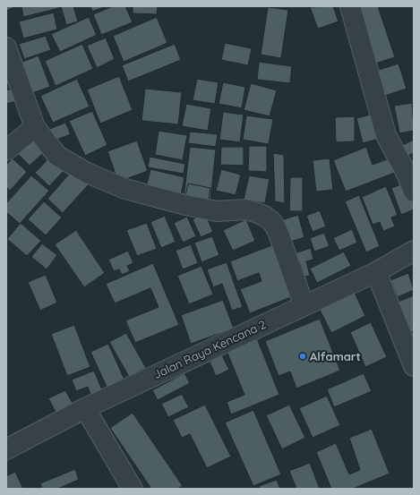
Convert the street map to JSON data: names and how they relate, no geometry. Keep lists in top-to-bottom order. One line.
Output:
{"streets":{"street":["Jalan Raya Kencana 2"]},"places":["Alfamart"]}
